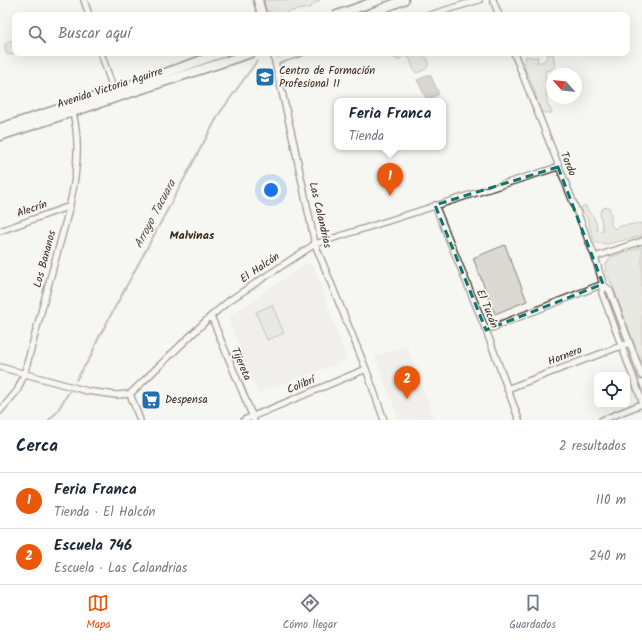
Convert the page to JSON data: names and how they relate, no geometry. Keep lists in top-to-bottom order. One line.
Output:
{"streets":{"main road":["Avenida Victoria Aguirre"],"street":["Tordo","Alecrín","Las Calandrias","Los Bananos","El Halcón","El Tucán","Hornero","Tijereta","Colibrí"]},"crossings":[["Avenida Victoria Aguirre","Los Bananos"],["Tordo","El Halcón"],["Tordo","Hornero"],["Alecrín","Los Bananos"],["Las Calandrias","El Halcón"],["Las Calandrias","Colibrí"],["El Halcón","El Tucán"],["El Halcón","Tijereta"],["El Tucán","Hornero"],["Tijereta","Colibrí"]],"districts":["Malvinas"],"water":["Arroyo Tacuara"],"places":{"school or university":["Centro de Formación Profesional 11"],"supermarket":["Despensa"]},"north":"top left","page":{"search":"Buscar aquí","popup":["Feria Franca","Tienda"],"pins":["1","2"],"heading":["Cerca","2 resultados"],"list":[{"mark":"1","name":"Feria Franca","note":"Tienda · El Halcón","value":"110 m"},{"mark":"2","name":"Escuela 746","note":"Escuela · Las Calandrias","value":"240 m"}],"nav":["Mapa","Cómo llegar","Guardados"]}}
